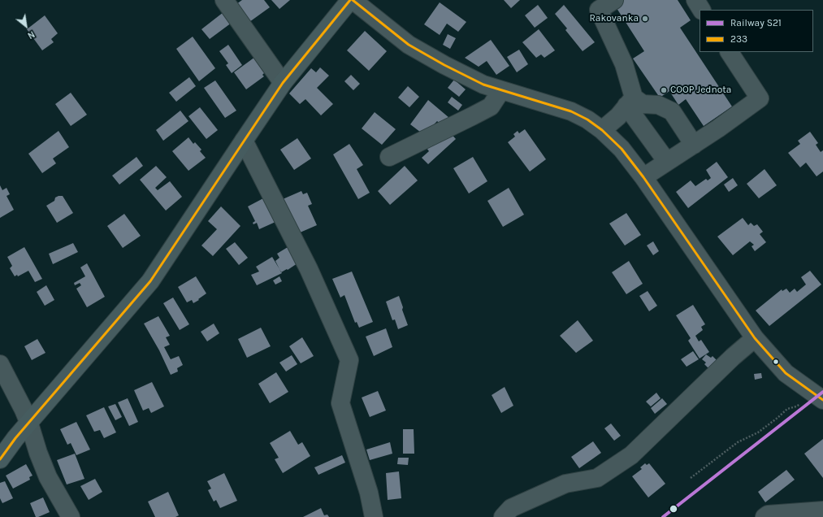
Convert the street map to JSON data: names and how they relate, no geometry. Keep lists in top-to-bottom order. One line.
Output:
{"places":["Rakovanka","COOP Jednota"],"lines":["transit line 233","rail line S21"],"legend":["Railway S21","233"],"north":"bottom right"}
